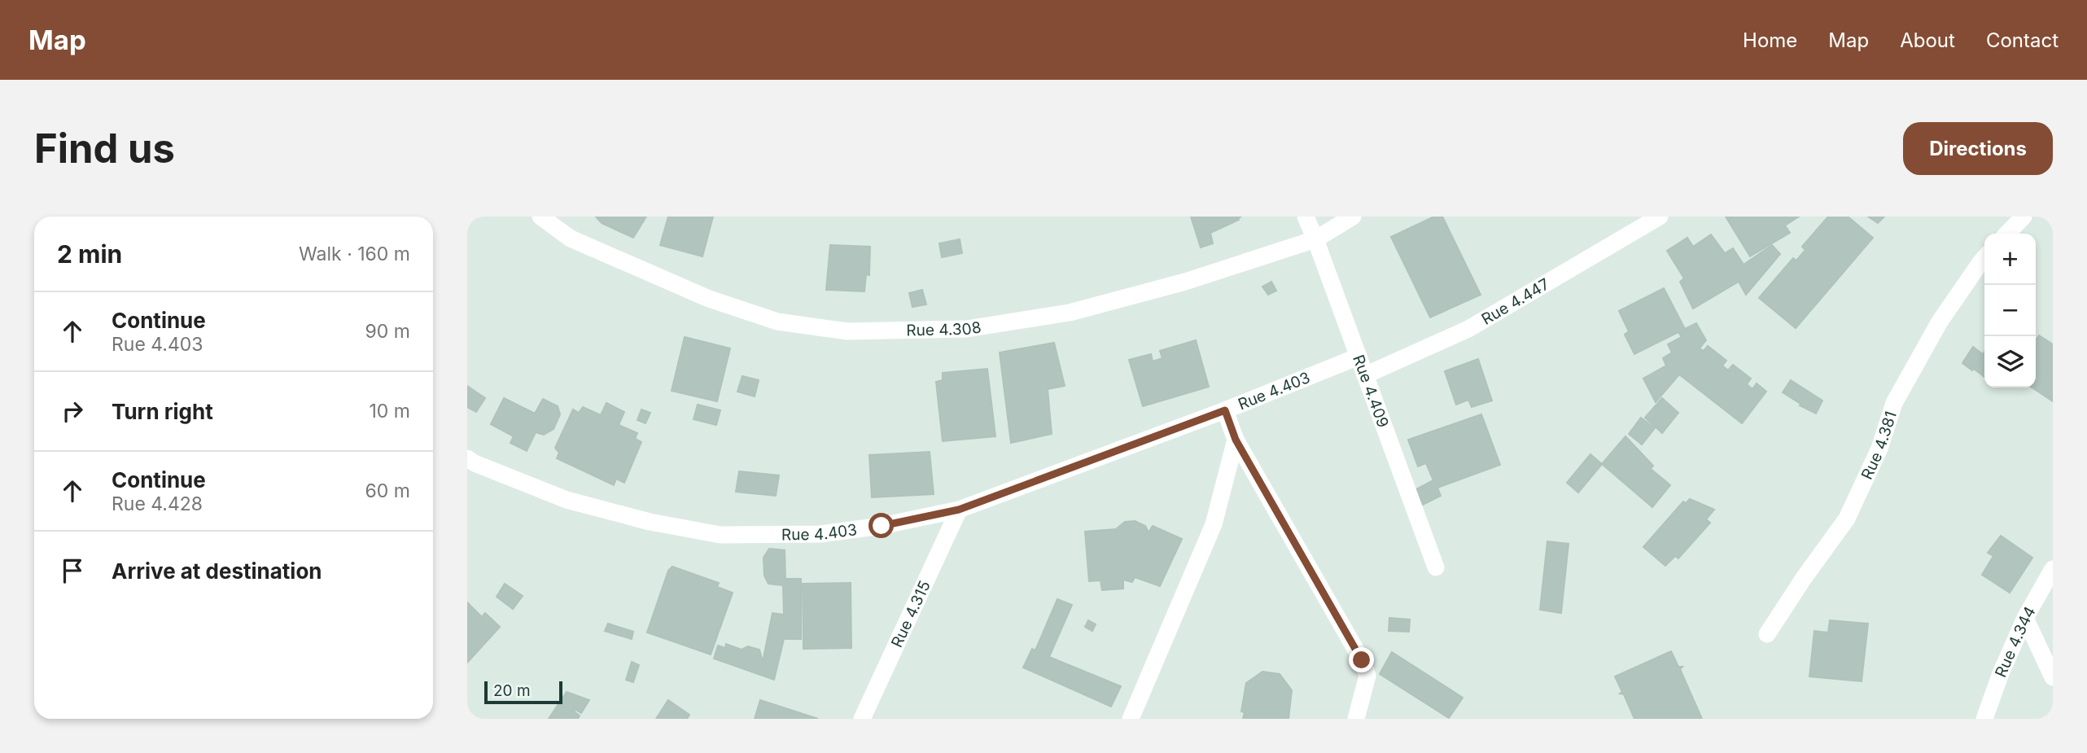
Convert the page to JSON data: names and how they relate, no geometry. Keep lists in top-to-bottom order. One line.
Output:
{"streets":{"street":["Rue 4.447","Rue 4.308","Rue 4.403","Rue 4.409","Rue 4.381","Rue 4.315","Rue 4.344"]},"crossings":[["Rue 4.447","Rue 4.409"],["Rue 4.308","Rue 4.409"],["Rue 4.403","Rue 4.409"],["Rue 4.403","Rue 4.315"]],"scale_bar":"20 m","page":{"header":"Map","nav":["Home","Map","About","Contact"],"buttons":"Directions","title":"Find us","heading":["2 min","Walk · 160 m"],"map_buttons":["+","−"],"list":[["Continue","Rue 4.403","90 m"],["Turn right","10 m"],["Continue","Rue 4.428","60 m"],"Arrive at destination"],"scale":"20 m"}}
